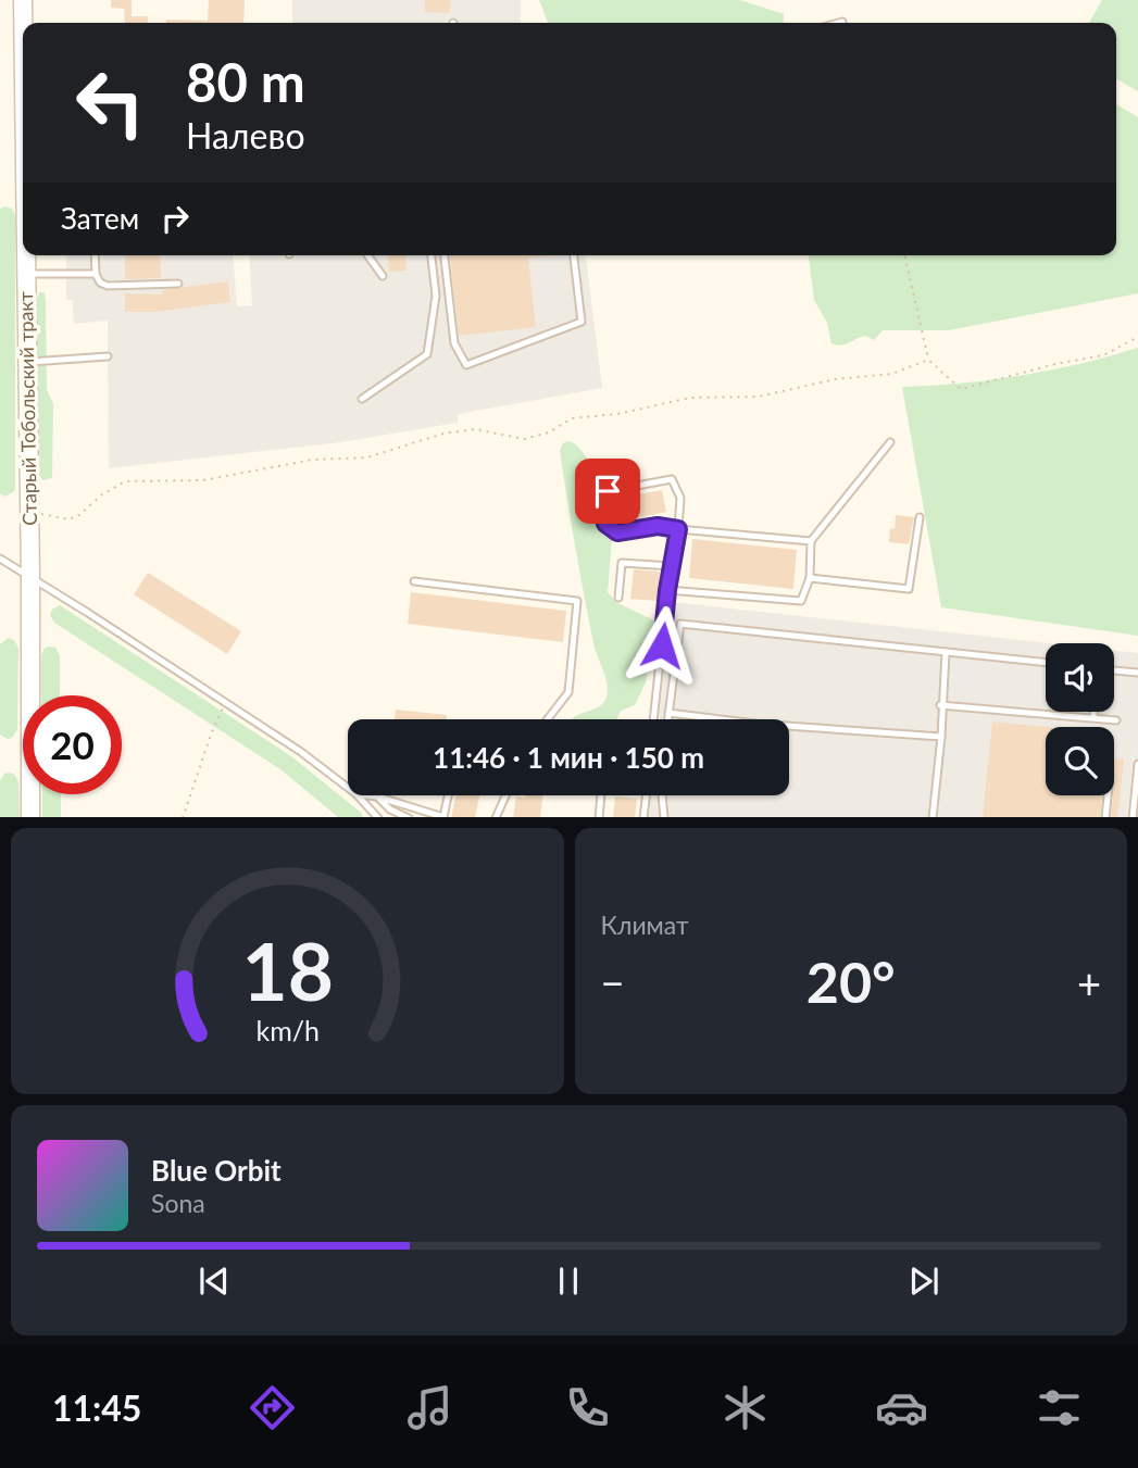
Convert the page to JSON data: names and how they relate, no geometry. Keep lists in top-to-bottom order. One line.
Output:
{"streets":{"street":["Старый Тобольский тракт"]},"page":{"turn":["80 m","Налево"],"then":"Затем","limit":"20","trip":"11:46 · 1 мин · 150 m","tile":"Климат","heat":["−","20°","+"],"song":["Blue Orbit","Sona"],"tabs":"11:45","gauge":["18","km/h"]}}
